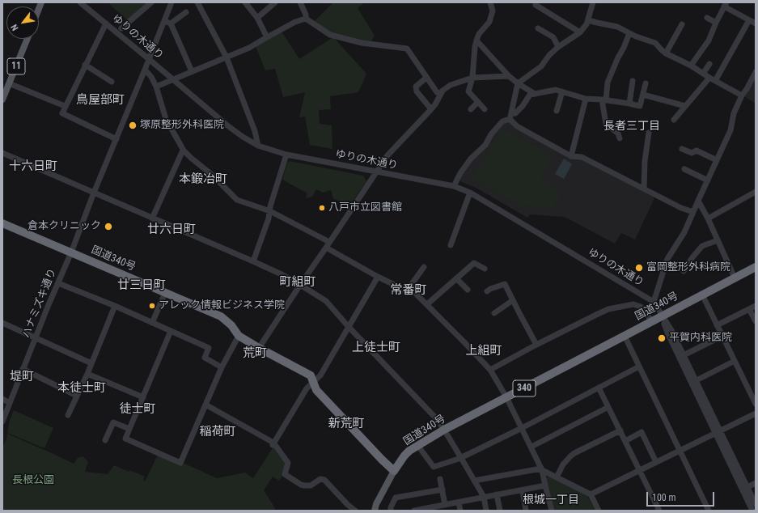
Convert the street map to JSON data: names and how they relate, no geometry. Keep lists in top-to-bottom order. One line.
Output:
{"streets":{"highway":["国道340号","340"],"main road":["11"],"street":["ゆりの木通り","ハナミズキ通り"]},"crossings":[["ゆりの木通り","国道340号"],["ゆりの木通り","ハナミズキ通り"],["国道340号","ハナミズキ通り"]],"districts":["鳥屋部町","長者三丁目","十六日町","本鍛冶町","廿六日町","町組町","廿三日町","常番町","上徒士町","上組町","荒町","堤町","本徒士町","徒士町","新荒町","稲荷町","根城一丁目"],"parks":["長根公園"],"places":["塚原整形外科医院","八戸市立図書館","倉本クリニック","富岡整形外科病院","アレック情報ビジネス学院","平賀内科医院"],"scale_bar":"100 m","north":"bottom left"}
